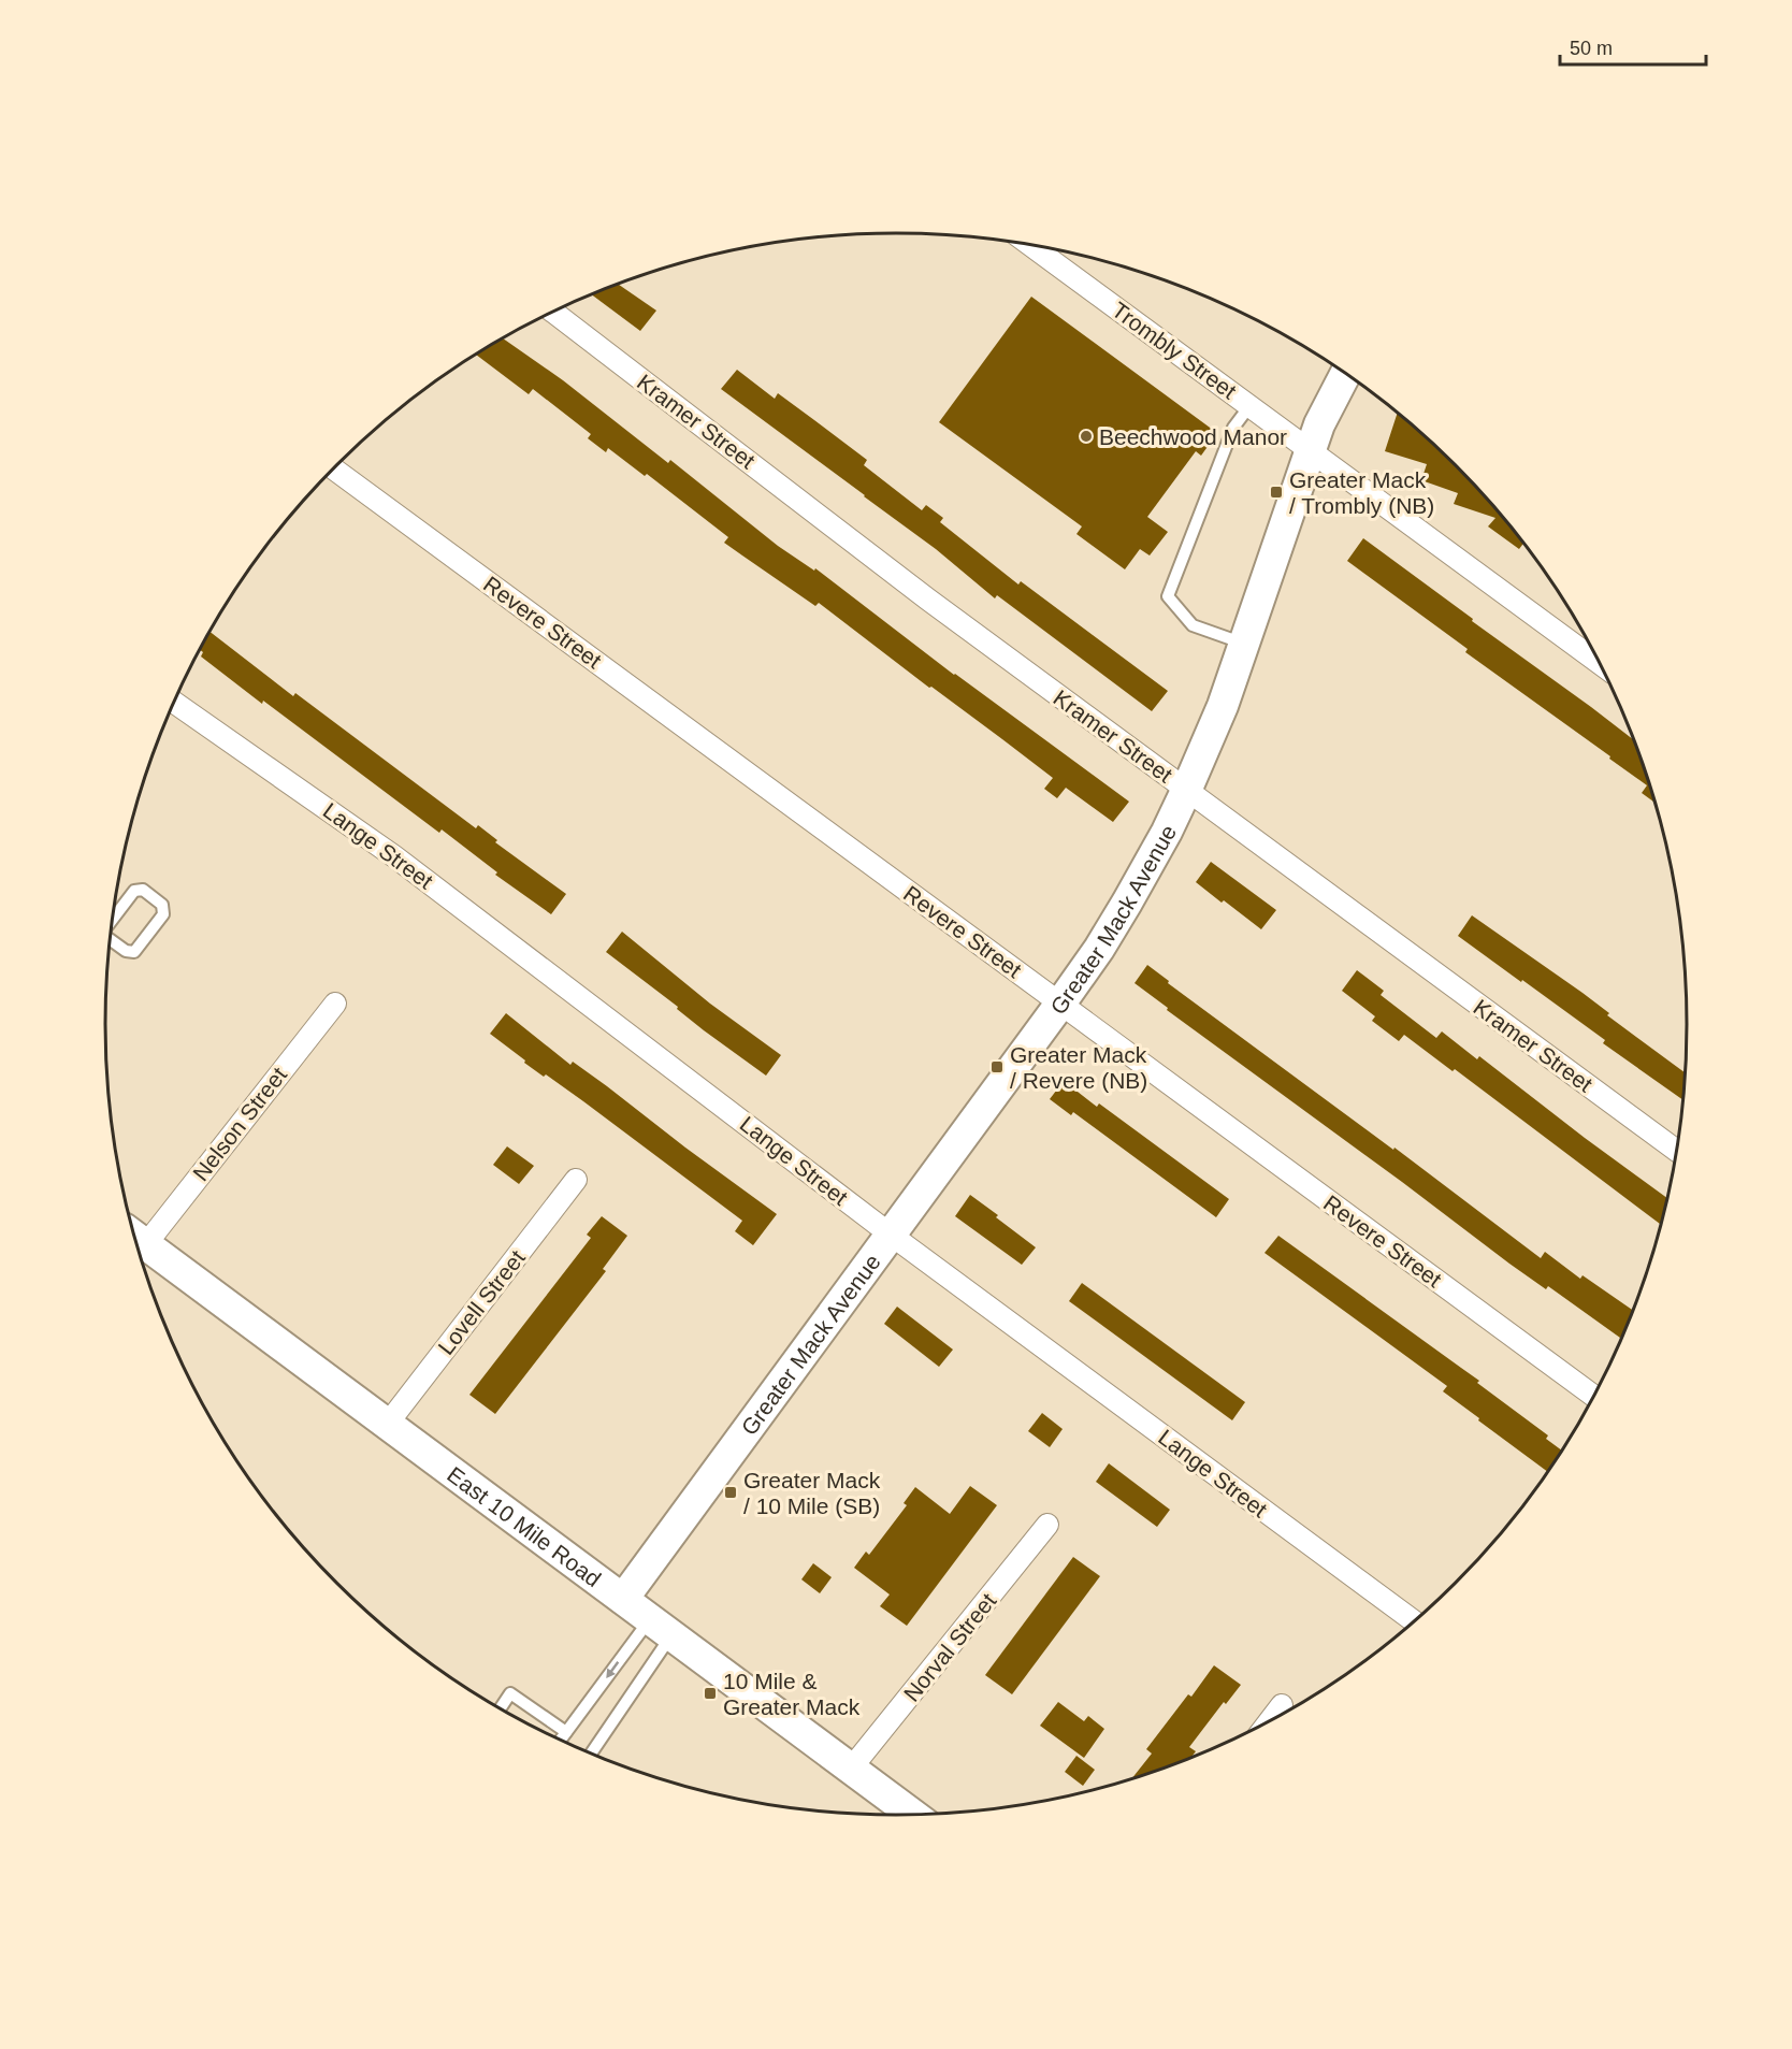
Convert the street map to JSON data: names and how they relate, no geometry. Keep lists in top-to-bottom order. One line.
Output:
{"streets":{"street":["Trombly Street","Kramer Street","Revere Street","Lange Street","Greater Mack Avenue","Nelson Street","Lovell Street","East 10 Mile Road","Norval Street"]},"crossings":[["Trombly Street","Greater Mack Avenue"],["Kramer Street","Greater Mack Avenue"],["Revere Street","Greater Mack Avenue"],["Lange Street","Greater Mack Avenue"],["Greater Mack Avenue","East 10 Mile Road"],["Nelson Street","East 10 Mile Road"],["Lovell Street","East 10 Mile Road"],["East 10 Mile Road","Norval Street"]],"places":{"other":["Beechwood Manor"],"transit":["Greater Mack / Trombly (NB)","Greater Mack / Revere (NB)","Greater Mack / 10 Mile (SB)","10 Mile & Greater Mack"]},"scale_bar":"50 m"}
